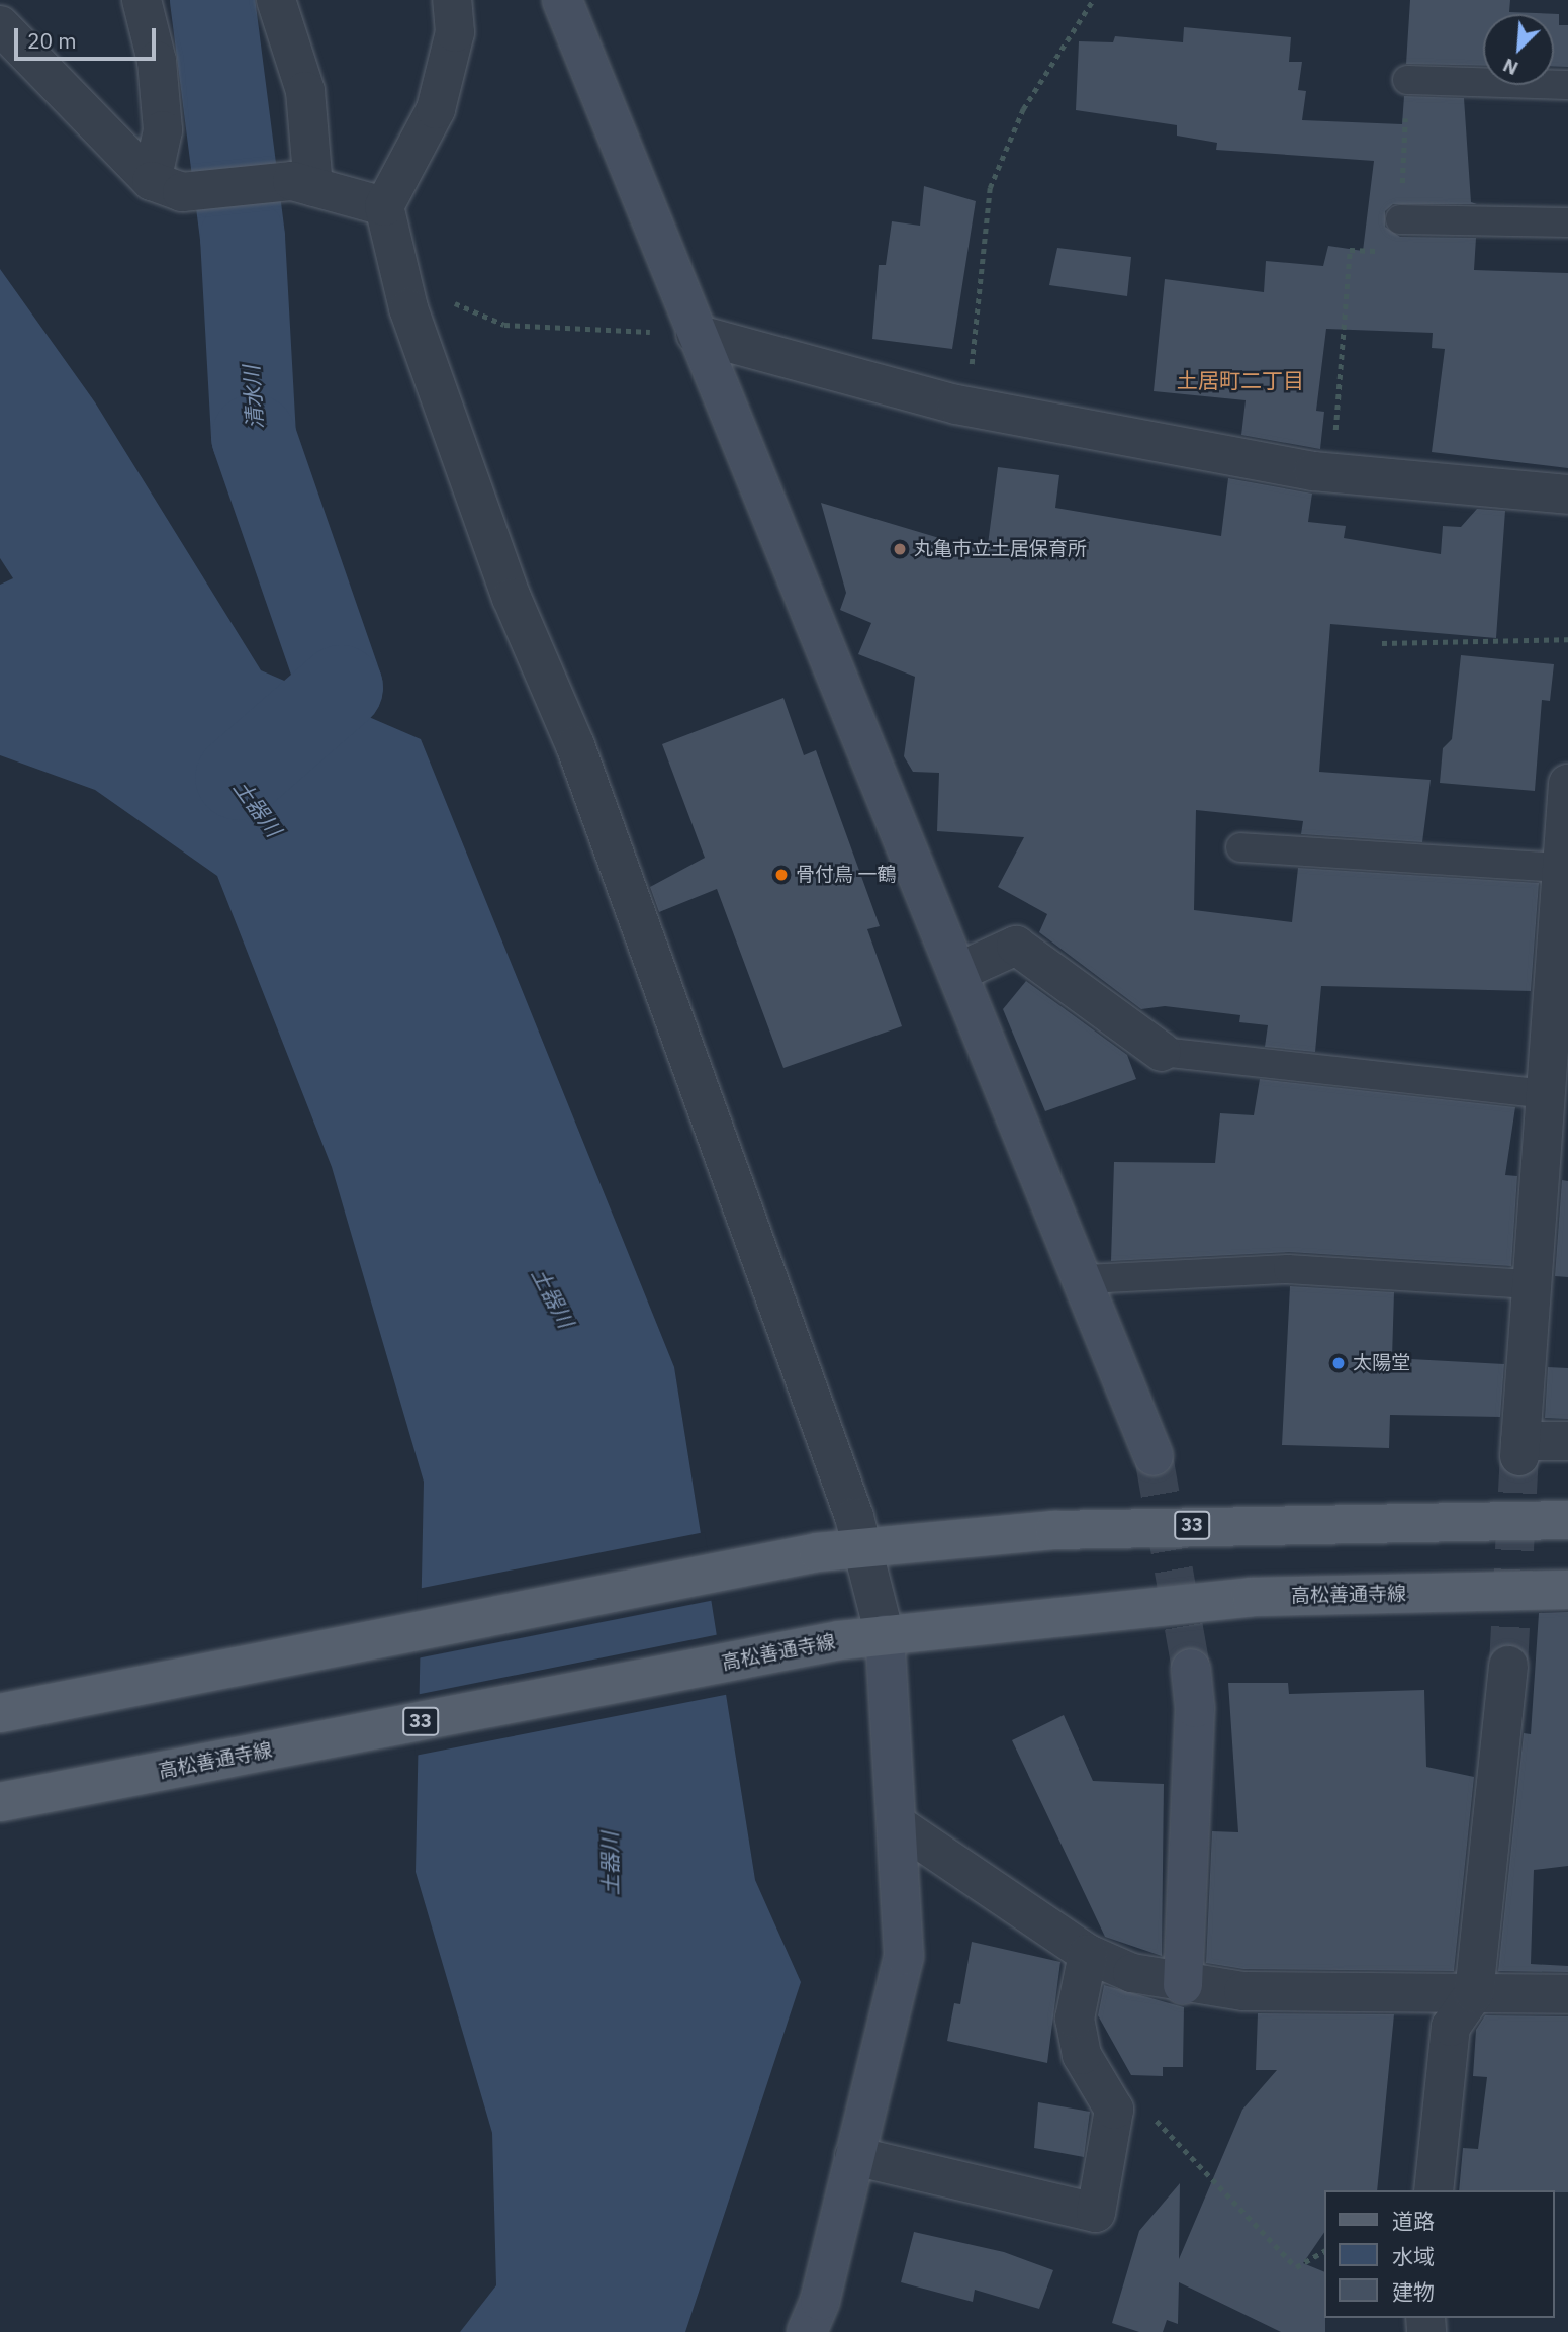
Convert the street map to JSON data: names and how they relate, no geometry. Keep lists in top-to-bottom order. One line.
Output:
{"streets":{"main road":["33","高松善通寺線"]},"districts":["土居町二丁目"],"water":["清水川","土器川"],"places":["丸亀市立土居保育所","骨付鳥 一鶴","太陽堂"],"legend":["道路","水域","建物"],"scale_bar":"20 m","north":"bottom left"}
